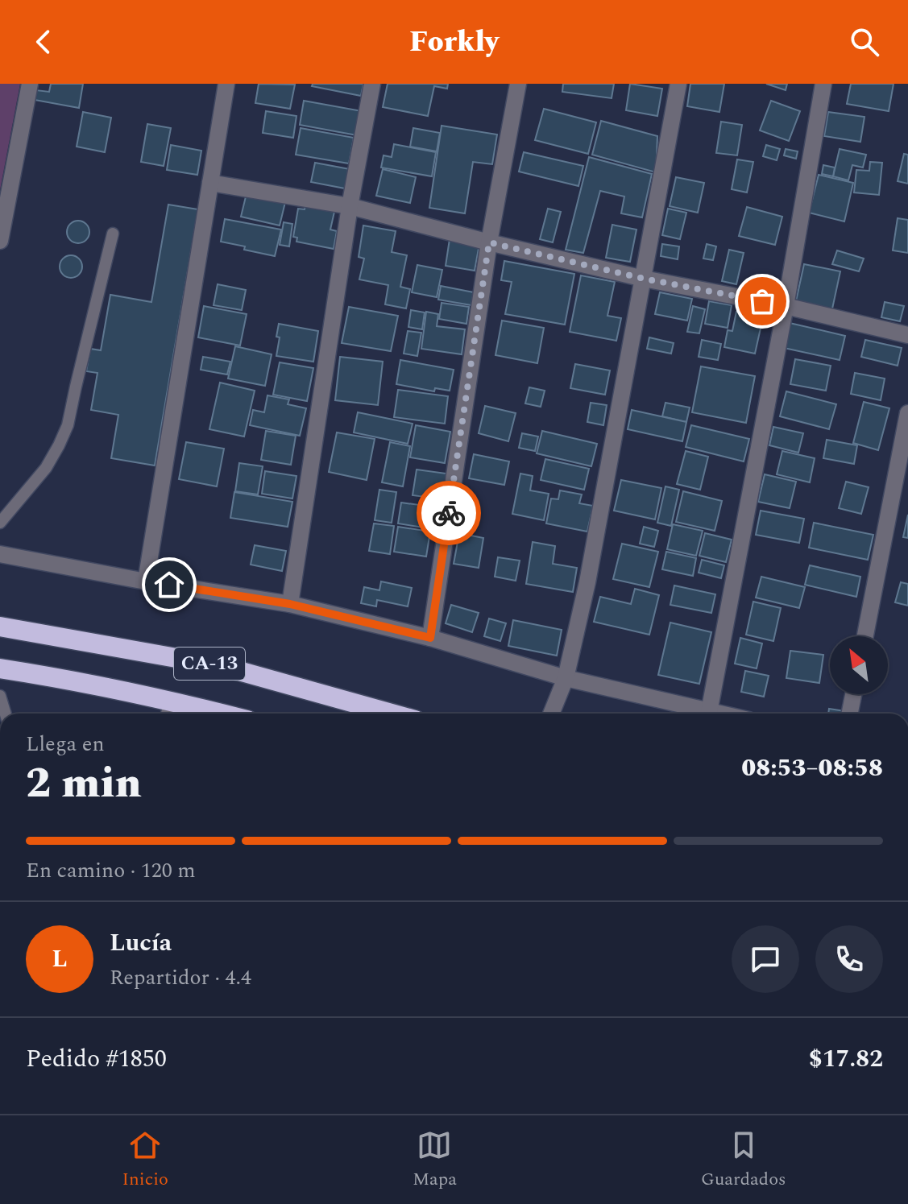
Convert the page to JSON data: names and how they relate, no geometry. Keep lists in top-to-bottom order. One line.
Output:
{"streets":{"highway":["CA-13"]},"north":"top left","page":{"header":"Forkly","heading":["2 min","Llega en","08:53–08:58"],"panel":["Lucía","Repartidor · 4.4","Pedido #1850","$17.82"],"bar":"En camino · 120 m","round":"L","tabs":["Inicio","Mapa","Guardados"]}}
